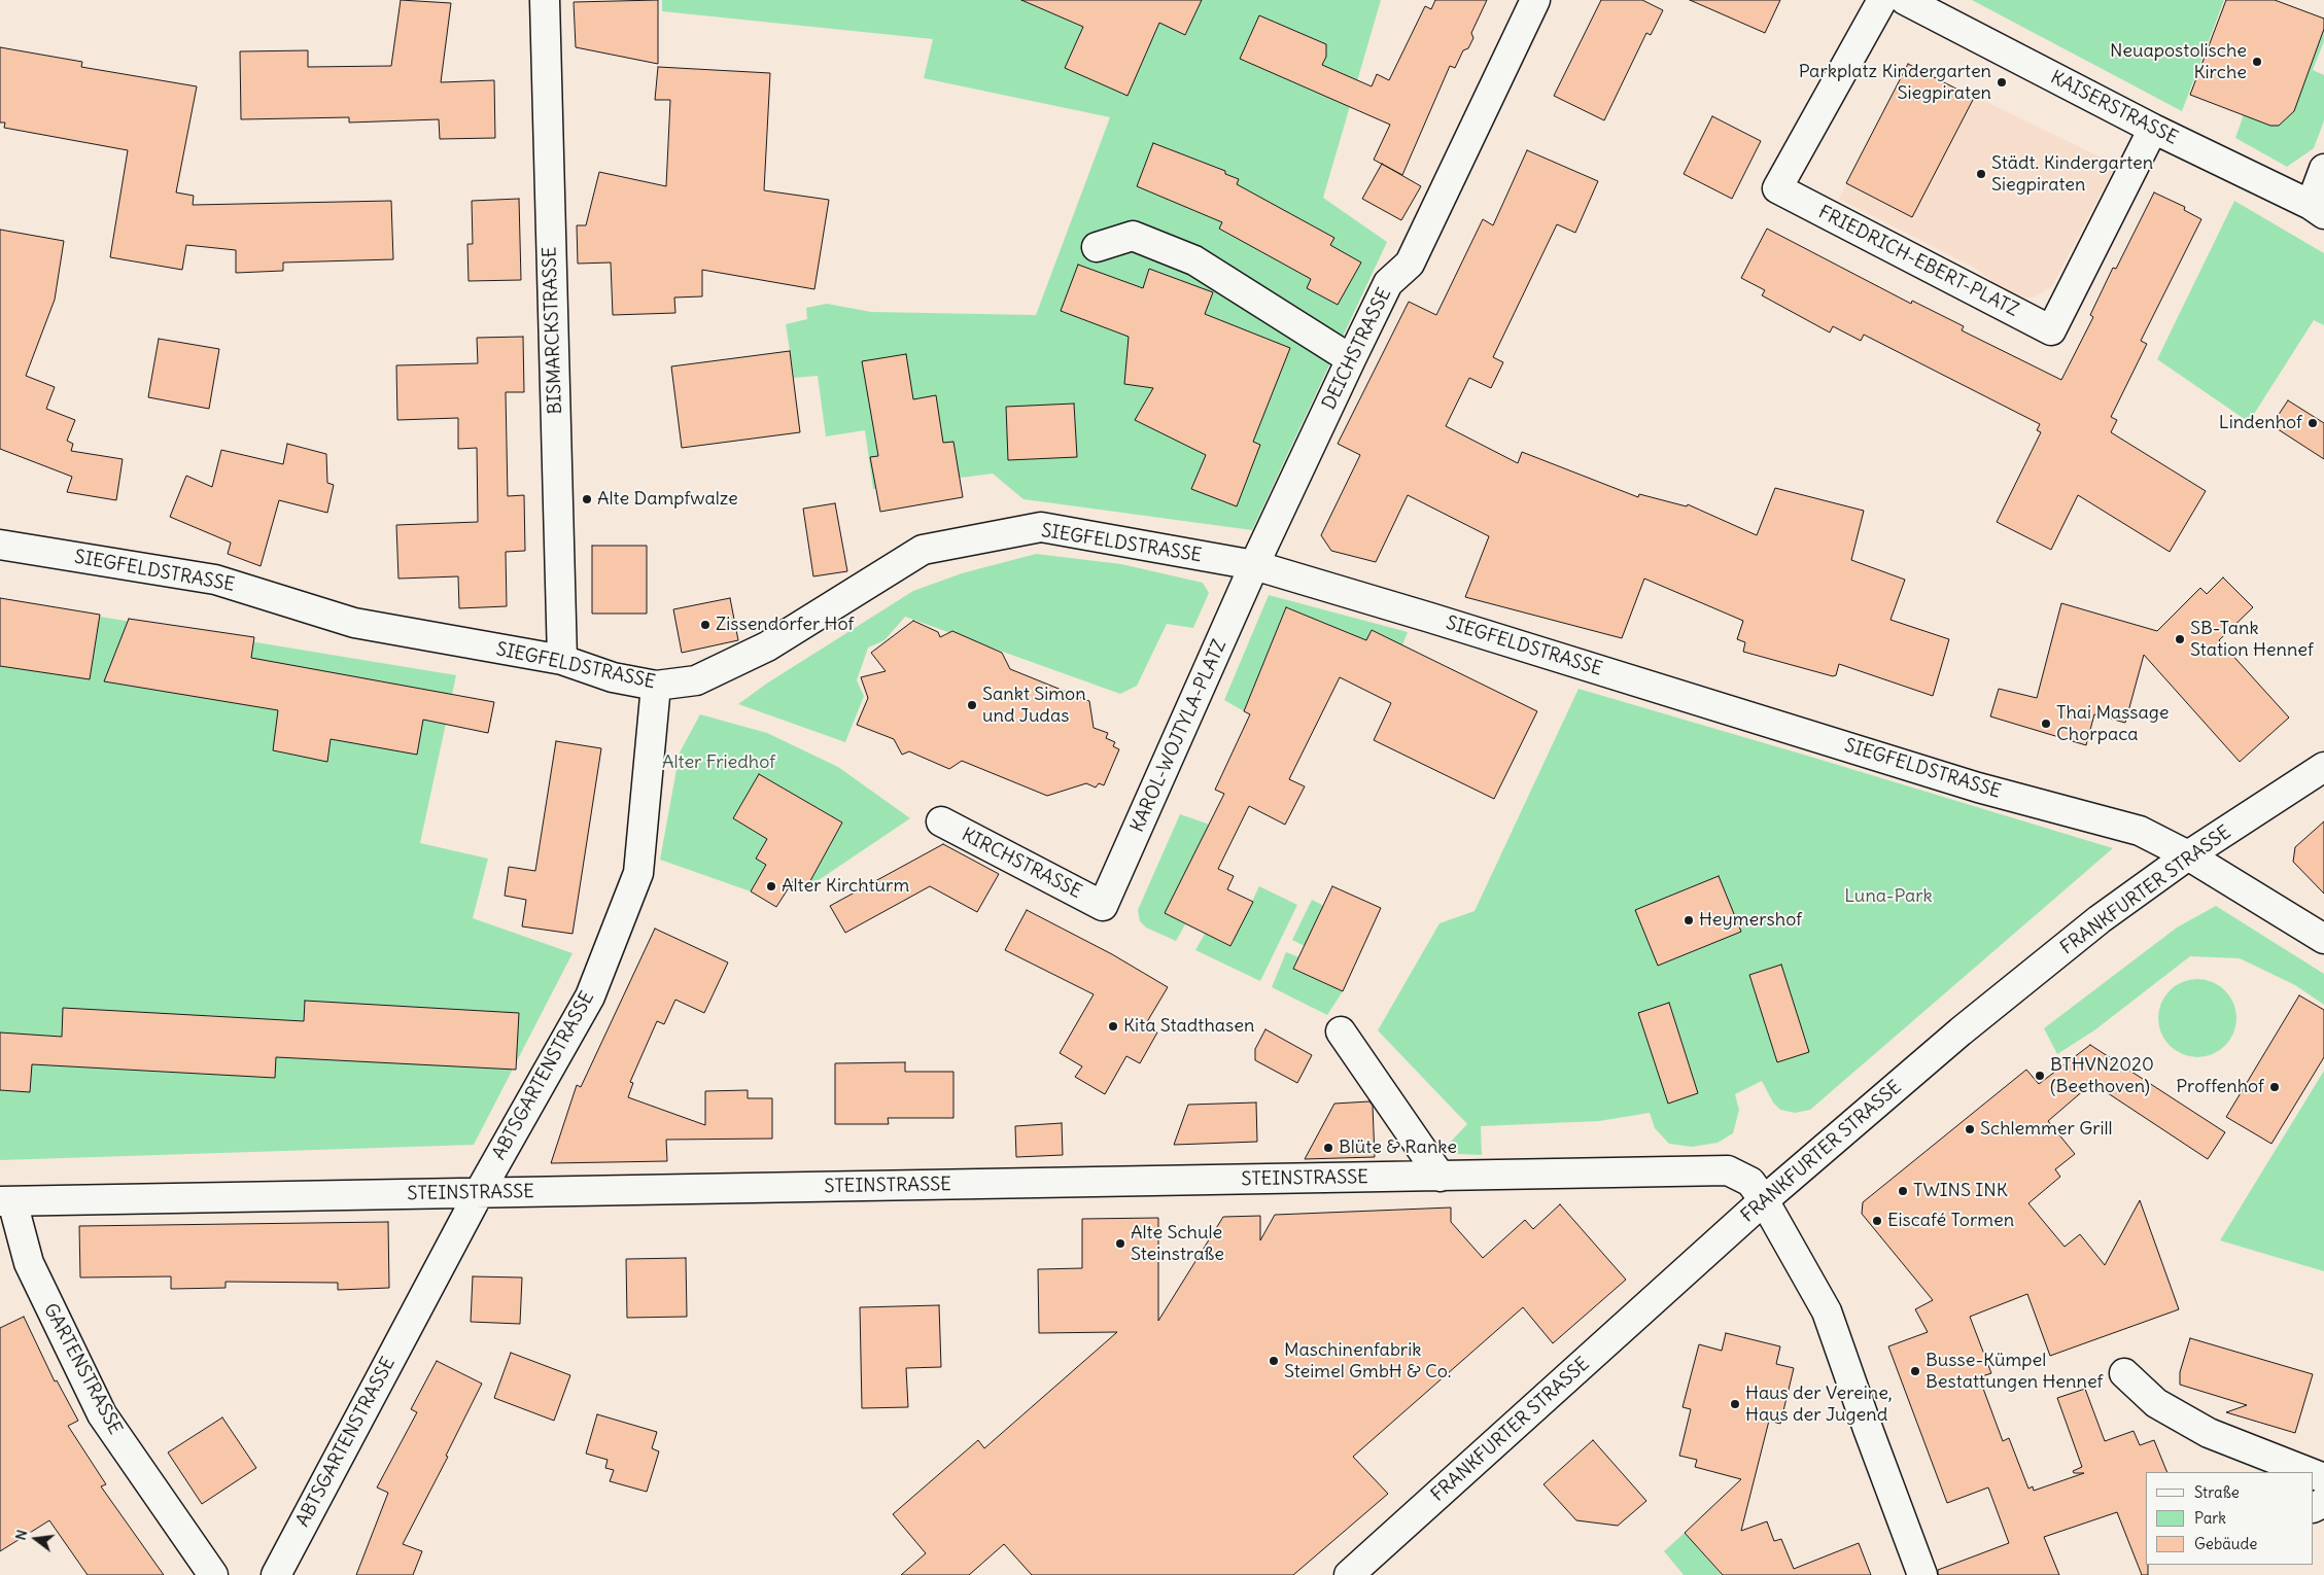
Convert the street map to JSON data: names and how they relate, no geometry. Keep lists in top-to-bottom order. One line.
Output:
{"streets":{"street":["KAISERSTRASSE","FRIEDRICH-EBERT-PLATZ","BISMARCKSTRASSE","DEICHSTRASSE","SIEGFELDSTRASSE","KAROL-WOJTYLA-PLATZ","KIRCHSTRASSE","FRANKFURTER STRASSE","ABTSGARTENSTRASSE","STEINSTRASSE","GARTENSTRASSE"]},"crossings":[["KAISERSTRASSE","FRIEDRICH-EBERT-PLATZ"],["BISMARCKSTRASSE","SIEGFELDSTRASSE"],["DEICHSTRASSE","SIEGFELDSTRASSE"],["DEICHSTRASSE","KAROL-WOJTYLA-PLATZ"],["SIEGFELDSTRASSE","KAROL-WOJTYLA-PLATZ"],["SIEGFELDSTRASSE","FRANKFURTER STRASSE"],["SIEGFELDSTRASSE","ABTSGARTENSTRASSE"],["KAROL-WOJTYLA-PLATZ","KIRCHSTRASSE"],["FRANKFURTER STRASSE","STEINSTRASSE"],["ABTSGARTENSTRASSE","STEINSTRASSE"],["STEINSTRASSE","GARTENSTRASSE"]],"parks":["Alter Friedhof","Luna-Park"],"places":["Neuapostolische Kirche","Parkplatz Kindergarten Siegpiraten","Städt. Kindergarten Siegpiraten","Lindenhof","Alte Dampfwalze","Zissendorfer Hof","SB-Tank Station Hennef","Sankt Simon und Judas","Thai Massage Chorpaca","Alter Kirchturm","Heymershof","Kita Stadthasen","BTHVN2020 (Beethoven)","Proffenhof","Schlemmer Grill","Blüte & Ranke","TWINS INK","Eiscafé Tormen","Alte Schule Steinstraße","Maschinenfabrik Steimel GmbH & Co.","Busse-Kümpel Bestattungen Hennef","Haus der Vereine, Haus der Jugend"],"legend":["Straße","Park","Gebäude"],"north":"left"}
